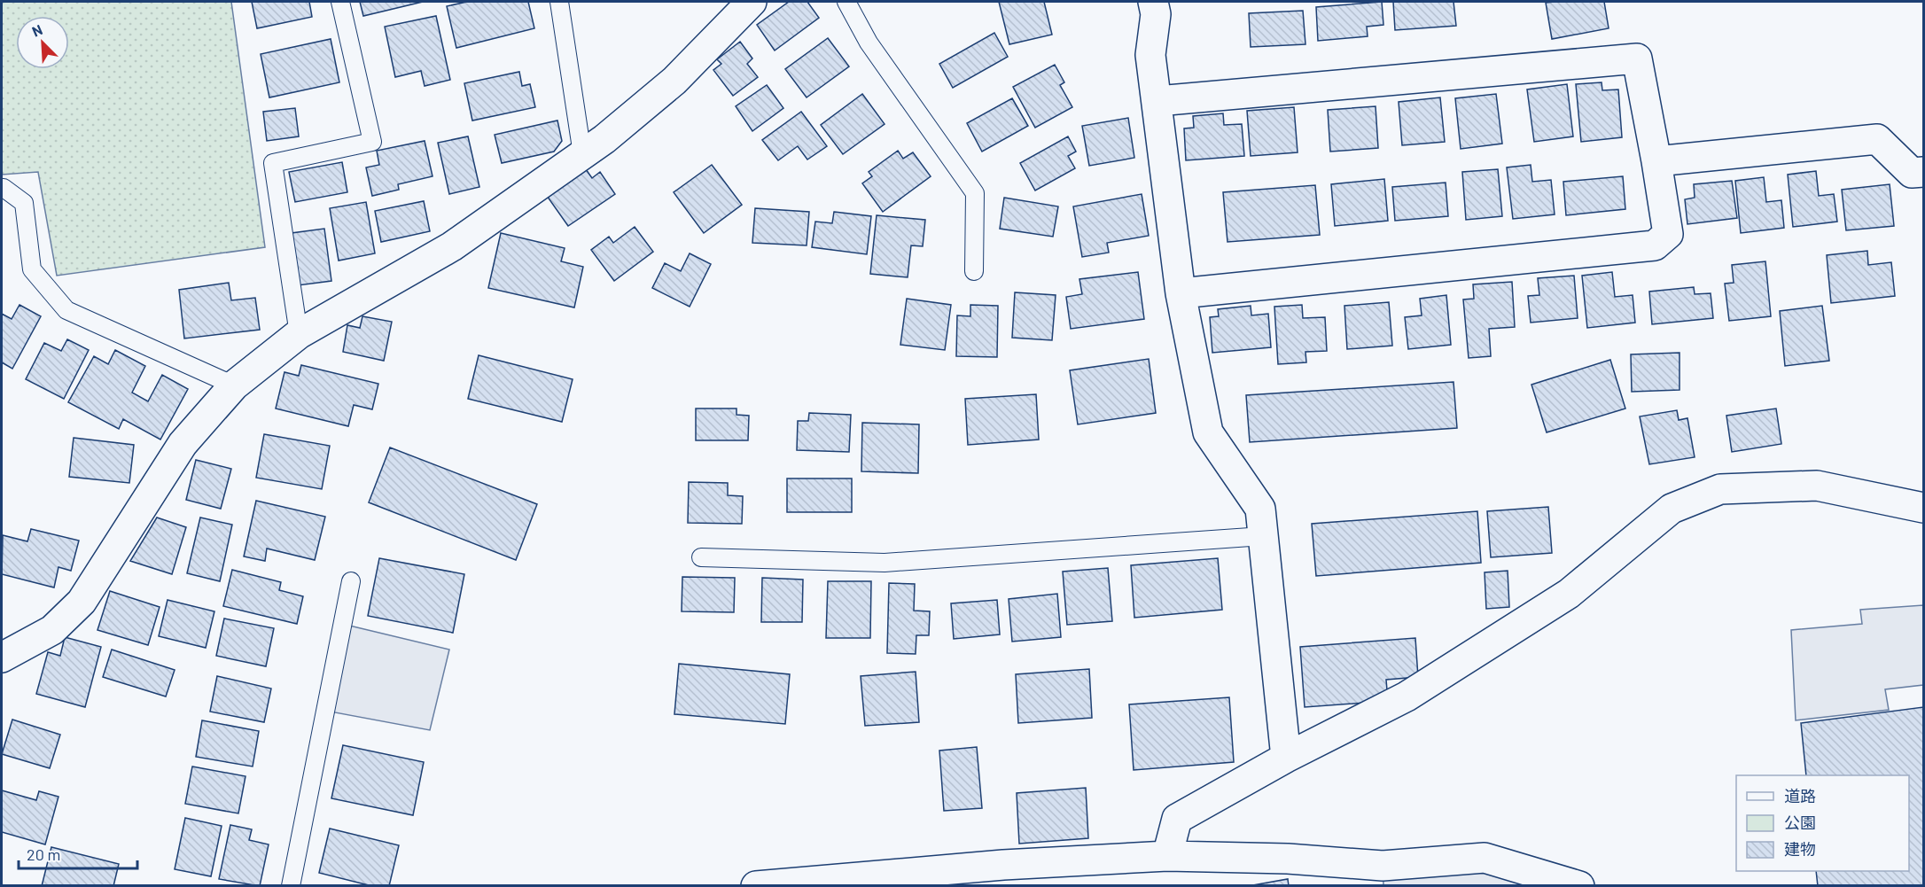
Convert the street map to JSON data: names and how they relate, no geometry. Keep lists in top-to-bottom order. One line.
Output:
{"legend":["道路","公園","建物"],"scale_bar":"20 m","north":"top left"}
